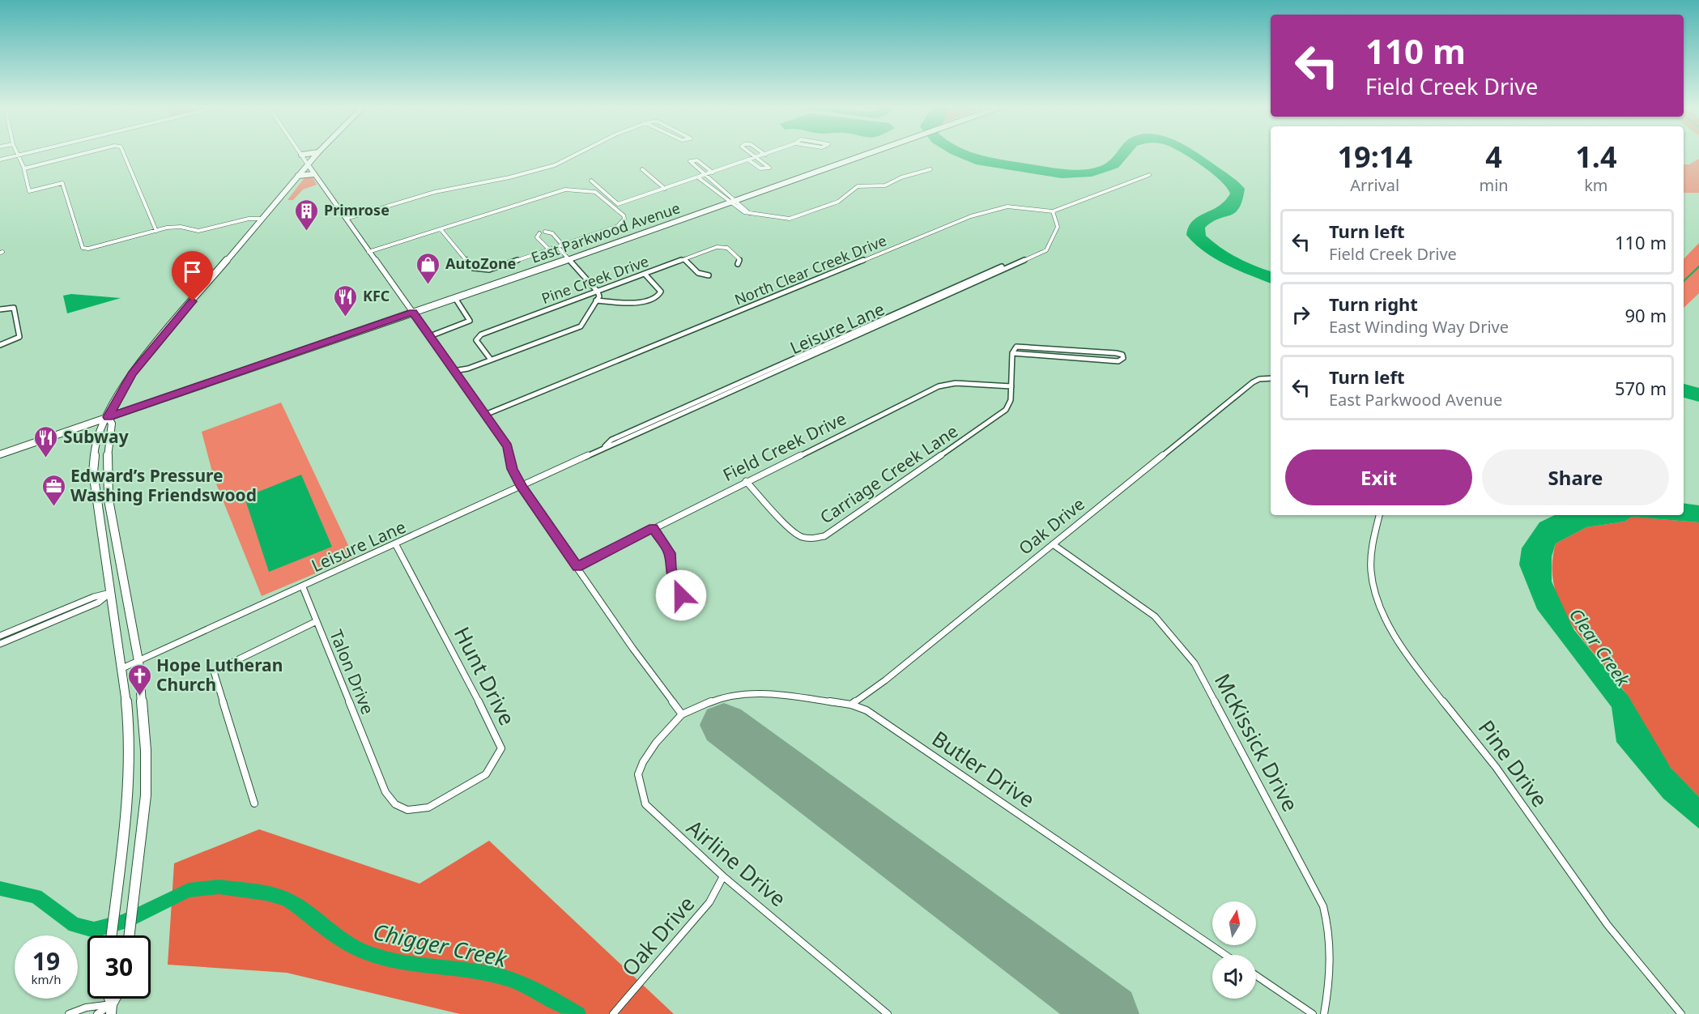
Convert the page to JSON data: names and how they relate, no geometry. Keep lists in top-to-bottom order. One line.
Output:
{"streets":{"main road":["East Parkwood Avenue"],"street":["North Clear Creek Drive","Pine Creek Drive","Leisure Lane","Field Creek Drive","Carriage Creek Lane","Oak Drive","Talon Drive","Hunt Drive","McKissick Drive","Pine Drive","Butler Drive","Airline Drive"]},"crossings":[["North Clear Creek Drive","Leisure Lane"],["Leisure Lane","Talon Drive"],["Leisure Lane","Hunt Drive"],["Field Creek Drive","Carriage Creek Lane"],["Oak Drive","McKissick Drive"],["Oak Drive","Butler Drive"],["Oak Drive","Airline Drive"],["Talon Drive","Hunt Drive"],["Butler Drive","Airline Drive"]],"water":["Clear Creek","Chigger Creek"],"places":{"building":["Primrose"],"shop":["AutoZone"],"restaurant":["KFC","Subway"],"office":["Edward’s Pressure Washing Friendswood"],"church":["Hope Lutheran Church"]},"north":"top","page":{"turn":["110 m","Field Creek Drive"],"eta":["19:14","Arrival","4","min","1.4","km"],"list":[{"name":"Turn left","note":"Field Creek Drive","value":"110 m"},{"name":"Turn right","note":"East Winding Way Drive","value":"90 m"},{"name":"Turn left","note":"East Parkwood Avenue","value":"570 m"}],"buttons":["Exit","Share"],"speed":"19 km/h","limit":"30"}}
